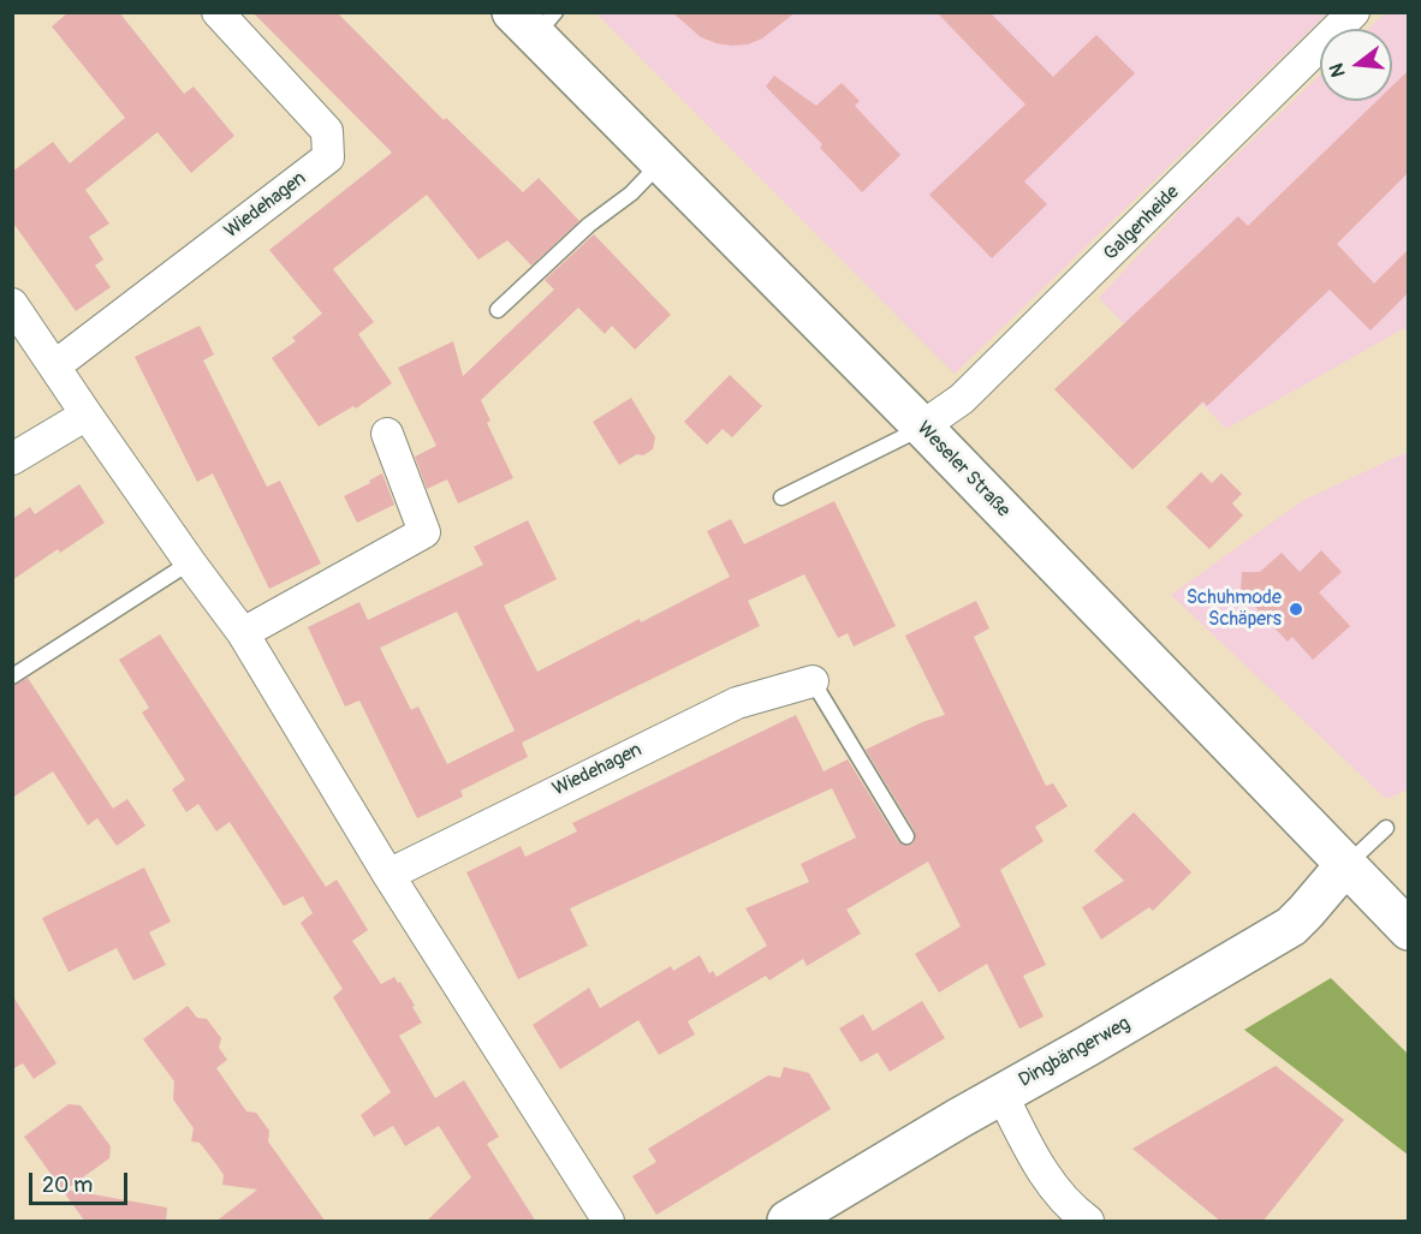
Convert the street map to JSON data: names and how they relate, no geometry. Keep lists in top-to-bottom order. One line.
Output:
{"streets":{"main road":["Weseler Straße","Dingbängerweg"],"street":["Wiedehagen","Galgenheide"]},"crossings":[["Galgenheide","Weseler Straße"],["Weseler Straße","Dingbängerweg"]],"places":["Schuhmode Schäpers"],"scale_bar":"20 m","north":"left"}
